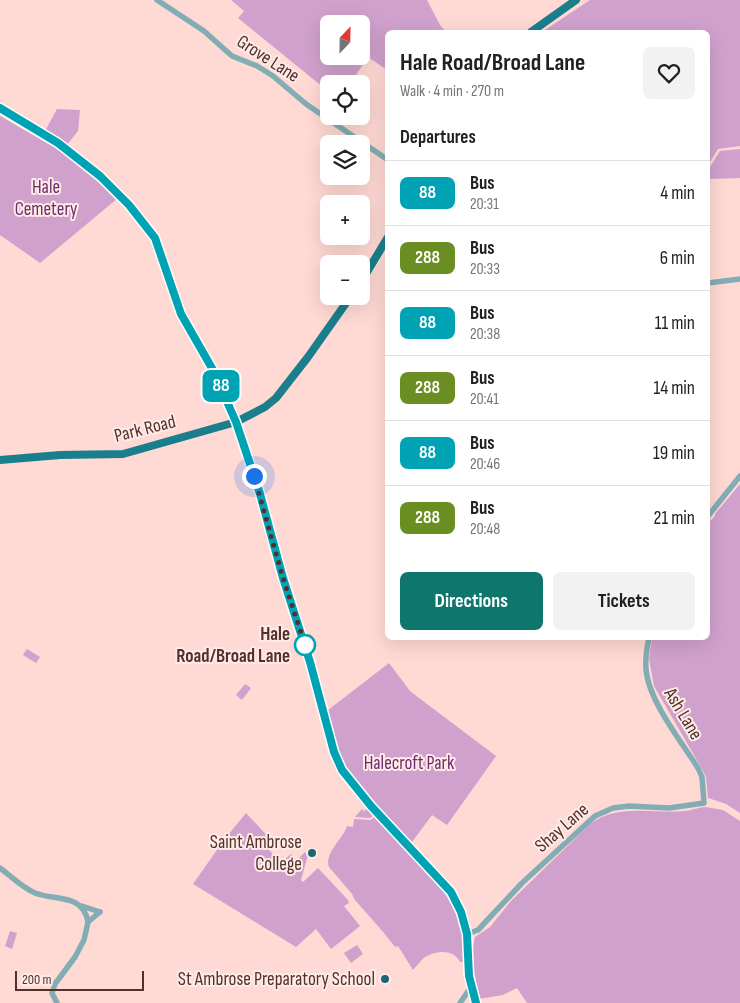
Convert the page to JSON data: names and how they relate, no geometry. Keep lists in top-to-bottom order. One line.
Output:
{"streets":{"main road":["Park Road"],"street":["Grove Lane","Ash Lane","Shay Lane"]},"crossings":[["Ash Lane","Shay Lane"]],"parks":["Hale Cemetery","Halecroft Park"],"places":["Hale Road/Broad Lane","Saint Ambrose College","St Ambrose Preparatory School"],"lines":["bus line 88"],"scale_bar":"200 m","north":"top","page":{"on_map":"88","map_buttons":["+","−"],"heading":[["Hale Road/Broad Lane","Walk · 4 min · 270 m"],"Departures"],"list":[{"mark":"88","name":"Bus","note":"20:31","value":"4 min"},{"mark":"288","name":"Bus","note":"20:33","value":"6 min"},{"mark":"88","name":"Bus","note":"20:38","value":"11 min"},{"mark":"288","name":"Bus","note":"20:41","value":"14 min"},{"mark":"88","name":"Bus","note":"20:46","value":"19 min"},{"mark":"288","name":"Bus","note":"20:48","value":"21 min"}],"buttons":["Directions","Tickets"],"scale":"200 m"}}
